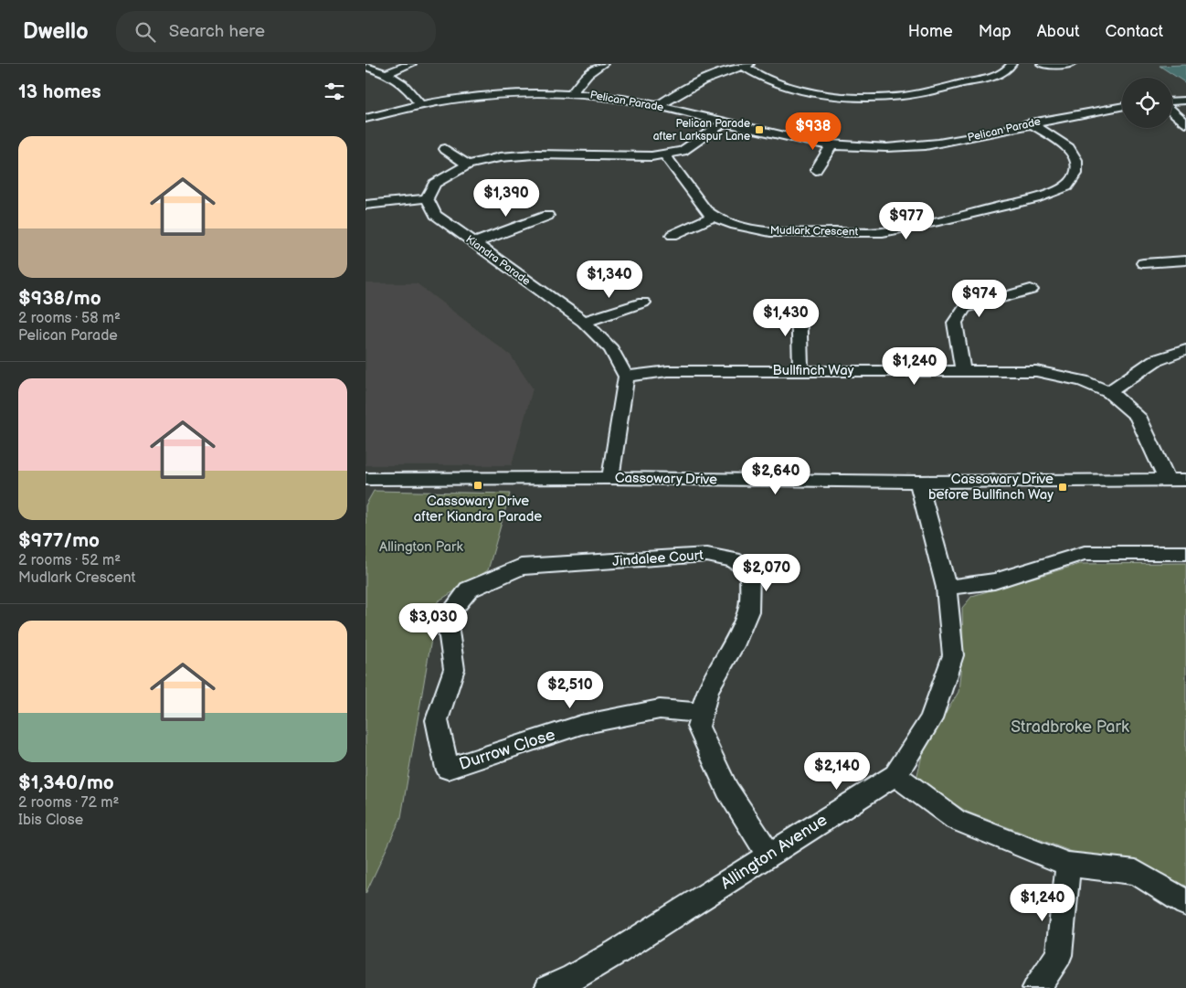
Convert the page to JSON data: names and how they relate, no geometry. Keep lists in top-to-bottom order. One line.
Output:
{"streets":{"street":["Pelican Parade","Mudlark Crescent","Kiandra Parade","Bullfinch Way","Cassowary Drive","Jindalee Court","Durrow Close","Allington Avenue"]},"crossings":[["Pelican Parade","Mudlark Crescent"],["Kiandra Parade","Bullfinch Way"],["Bullfinch Way","Cassowary Drive"],["Cassowary Drive","Allington Avenue"],["Jindalee Court","Durrow Close"],["Jindalee Court","Allington Avenue"]],"parks":["Allington Park","Stradbroke Park"],"places":{"transit":["Pelican Parade after Larkspur Lane","Cassowary Drive after Kiandra Parade","Cassowary Drive before Bullfinch Way"]},"page":{"header":"Dwello","search":"Search here","nav":["Home","Map","About","Contact"],"heading":"13 homes","price":["$938","$1,390","$977","$1,340","$974","$1,430","$1,240","$2,640","$2,070","$3,030","$2,510","$2,140","$1,240"],"list":[{"name":"$938/mo","note":"2 rooms · 58 m² · Pelican Parade"},{"name":"$977/mo","note":"2 rooms · 52 m² · Mudlark Crescent"},{"name":"$1,340/mo","note":"2 rooms · 72 m² · Ibis Close"}]}}
